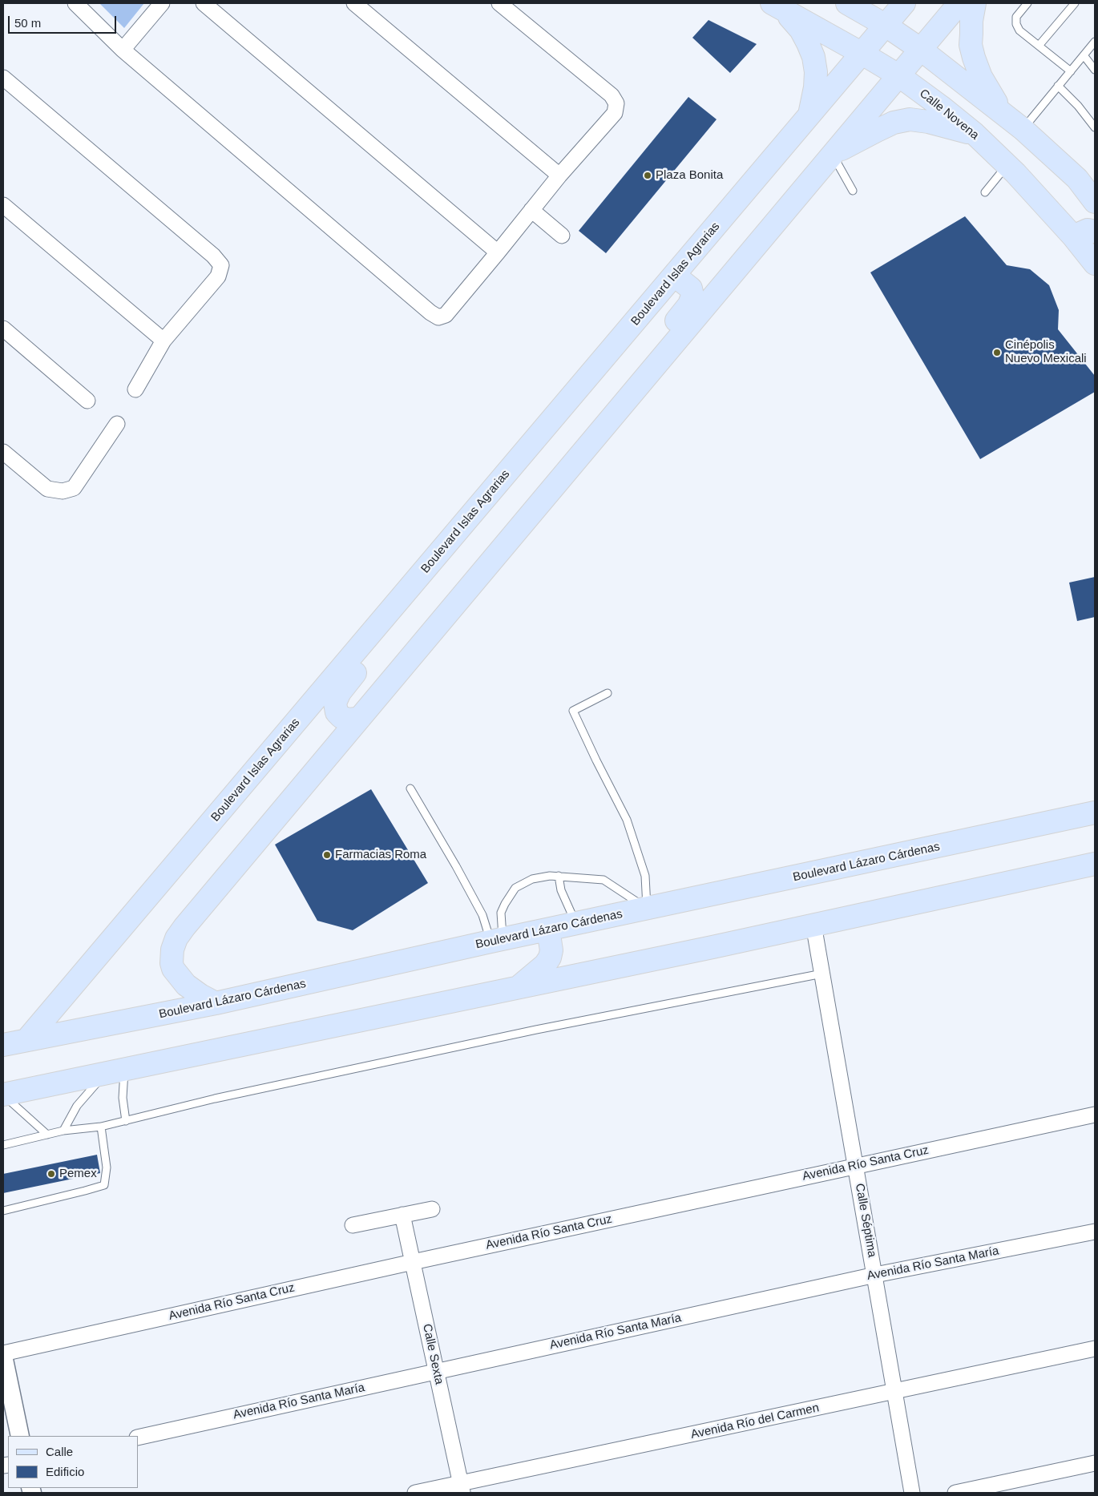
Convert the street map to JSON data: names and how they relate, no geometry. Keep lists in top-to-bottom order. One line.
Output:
{"streets":{"main road":["Calle Novena","Boulevard Islas Agrarias","Boulevard Lázaro Cárdenas"],"street":["Avenida Río Santa Cruz","Calle Séptima","Avenida Río Santa María","Calle Sexta","Avenida Río del Carmen"]},"crossings":[["Calle Novena","Boulevard Islas Agrarias"],["Boulevard Islas Agrarias","Boulevard Lázaro Cárdenas"],["Avenida Río Santa Cruz","Calle Séptima"],["Avenida Río Santa Cruz","Calle Sexta"],["Calle Séptima","Avenida Río Santa María"],["Calle Séptima","Avenida Río del Carmen"],["Avenida Río Santa María","Calle Sexta"],["Calle Sexta","Avenida Río del Carmen"]],"places":["Plaza Bonita","Cinépolis Nuevo Mexicali","Farmacias Roma","Pemex"],"legend":["Calle","Edificio"],"scale_bar":"50 m"}
